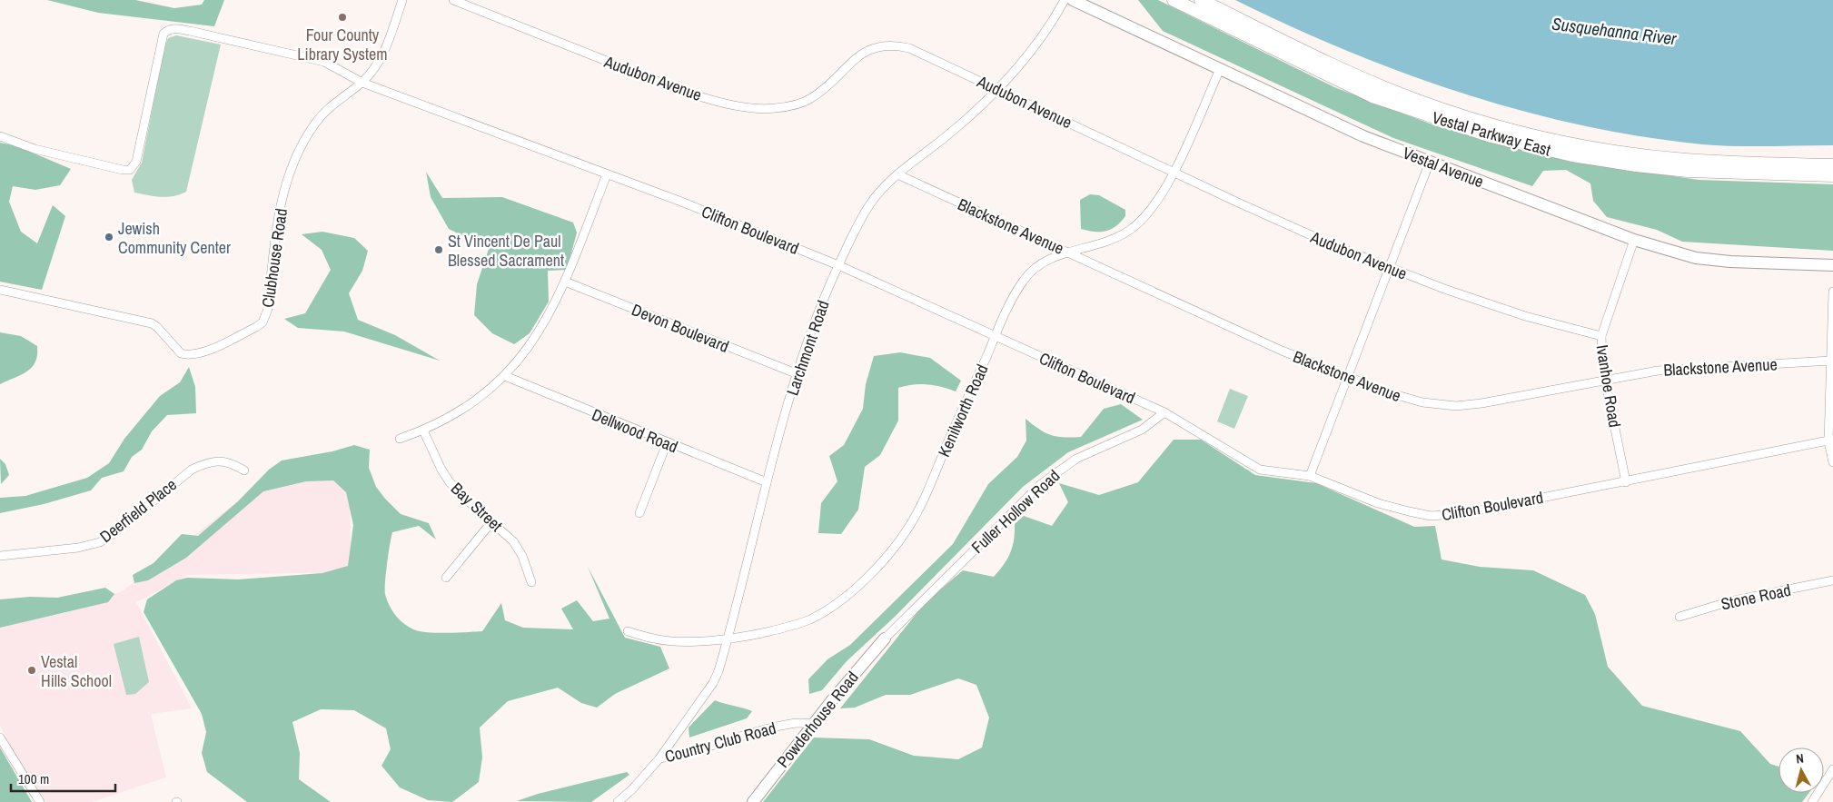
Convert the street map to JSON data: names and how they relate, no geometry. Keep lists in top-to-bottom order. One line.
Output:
{"streets":{"main road":["Vestal Parkway East"],"street":["Audubon Avenue","Vestal Avenue","Blackstone Avenue","Clifton Boulevard","Clubhouse Road","Devon Boulevard","Larchmont Road","Ivanhoe Road","Kenilworth Road","Dellwood Road","Bay Street","Deerfield Place","Fuller Hollow Road","Stone Road","Powderhouse Road","Country Club Road"]},"crossings":[["Audubon Avenue","Larchmont Road"],["Audubon Avenue","Ivanhoe Road"],["Audubon Avenue","Kenilworth Road"],["Vestal Avenue","Ivanhoe Road"],["Vestal Avenue","Kenilworth Road"],["Blackstone Avenue","Larchmont Road"],["Blackstone Avenue","Ivanhoe Road"],["Blackstone Avenue","Kenilworth Road"],["Clifton Boulevard","Clubhouse Road"],["Clifton Boulevard","Larchmont Road"],["Clifton Boulevard","Ivanhoe Road"],["Clifton Boulevard","Kenilworth Road"],["Clifton Boulevard","Fuller Hollow Road"],["Devon Boulevard","Larchmont Road"],["Larchmont Road","Kenilworth Road"],["Larchmont Road","Dellwood Road"],["Larchmont Road","Country Club Road"],["Fuller Hollow Road","Powderhouse Road"],["Powderhouse Road","Country Club Road"]],"water":["Susquehanna River"],"places":["Four County Library System","Jewish Community Center","St Vincent De Paul Blessed Sacrament","Vestal Hills School"],"scale_bar":"100 m","north":"top"}
